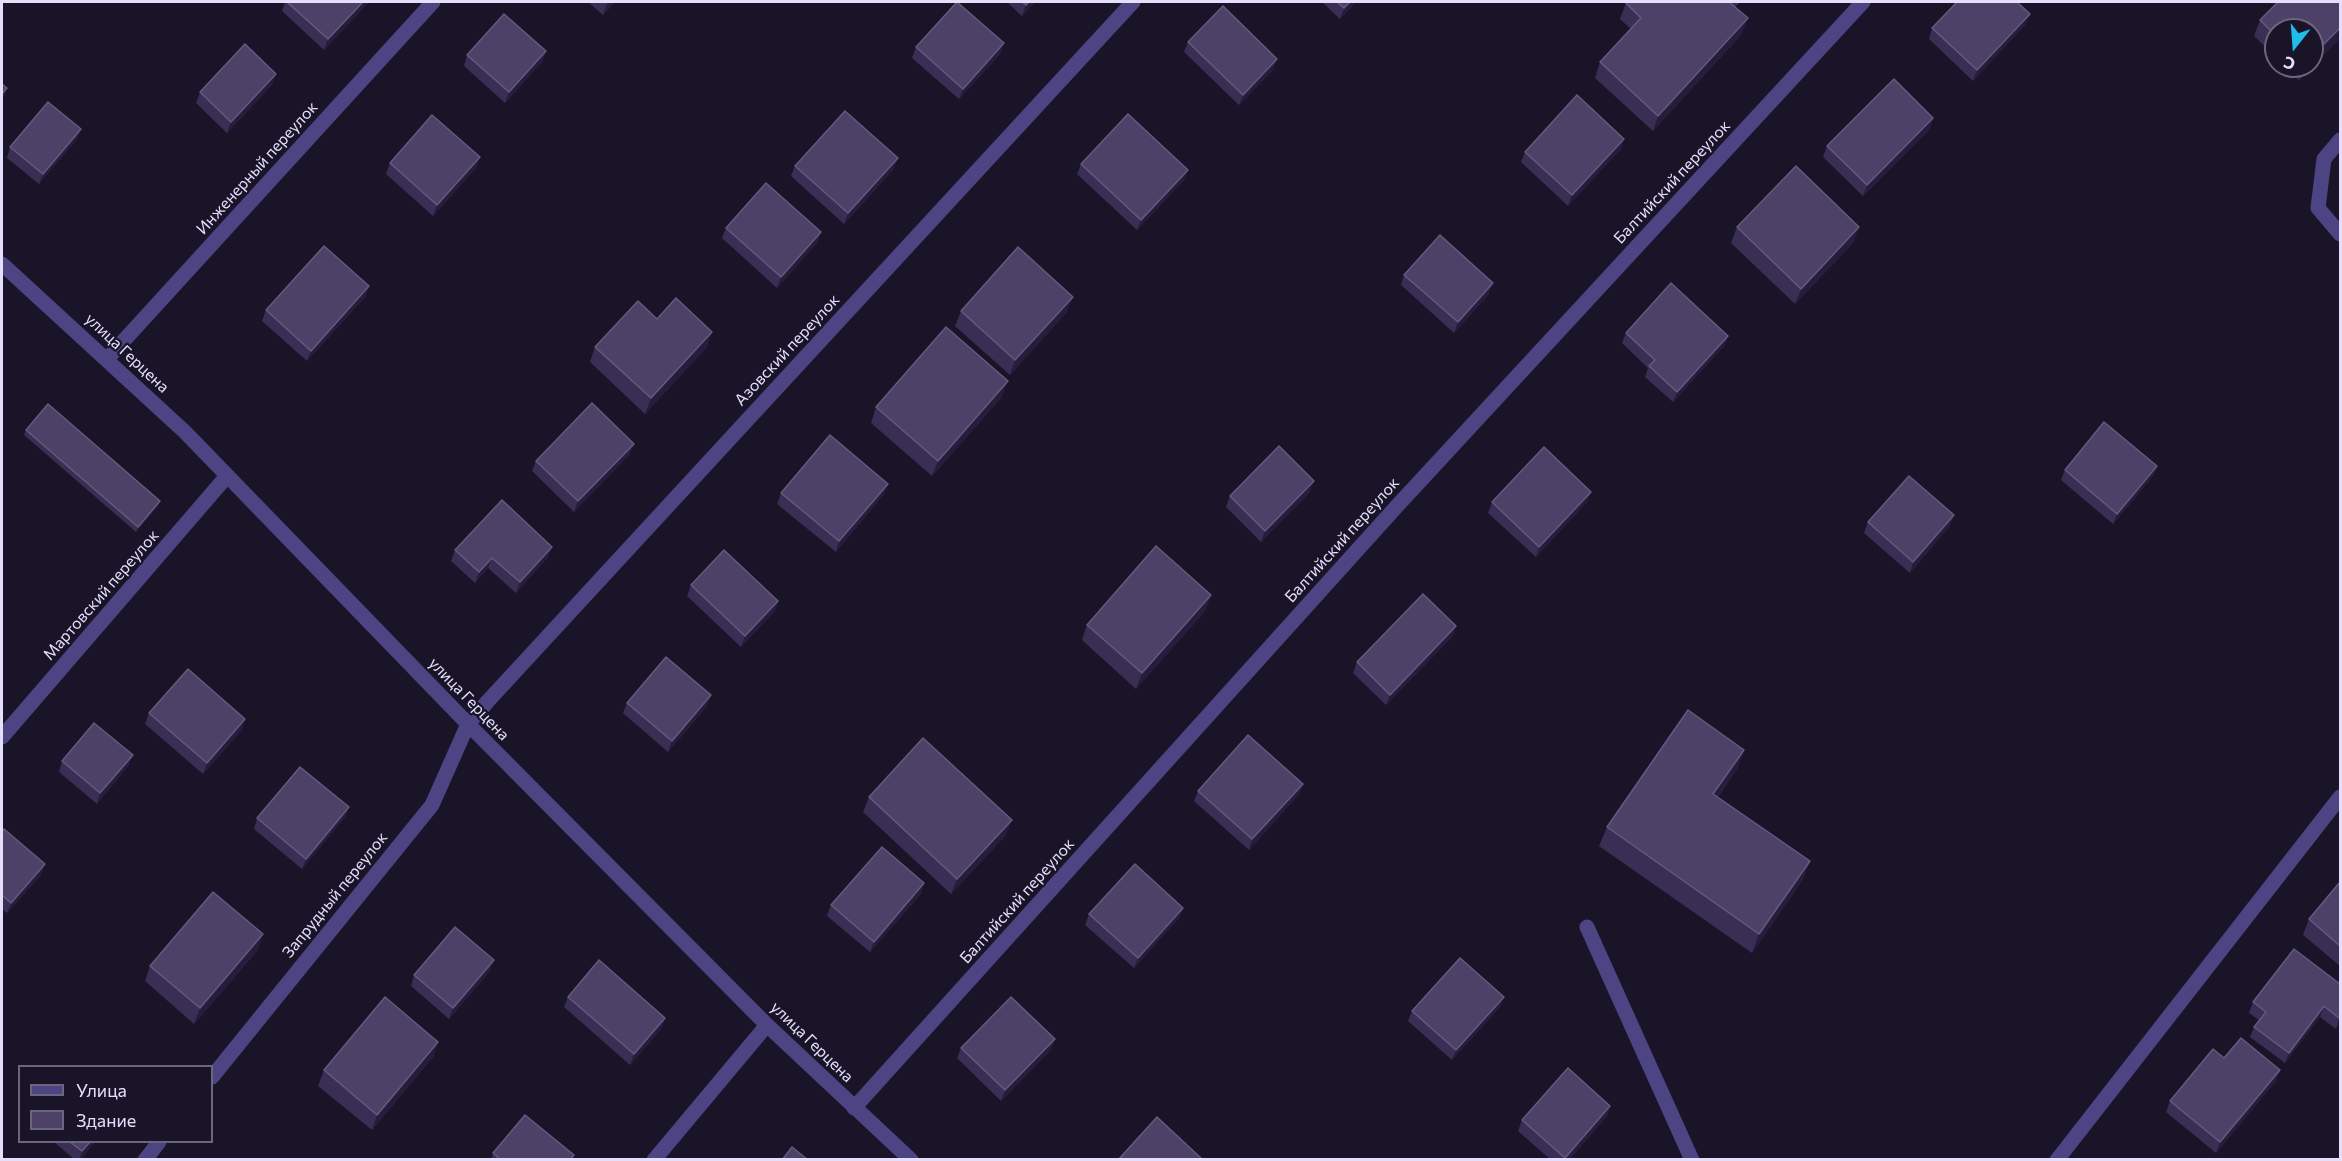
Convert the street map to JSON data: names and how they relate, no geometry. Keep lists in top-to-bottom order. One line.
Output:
{"streets":{"street":["Инженерный переулок","Балтийский переулок","Азовский переулок","улица Герцена","Мартовский переулок","Запрудный переулок"]},"crossings":[["Инженерный переулок","улица Герцена"],["Балтийский переулок","улица Герцена"],["Азовский переулок","улица Герцена"],["Азовский переулок","Запрудный переулок"],["улица Герцена","Мартовский переулок"],["улица Герцена","Запрудный переулок"]],"legend":["Улица","Здание"],"north":"bottom"}
